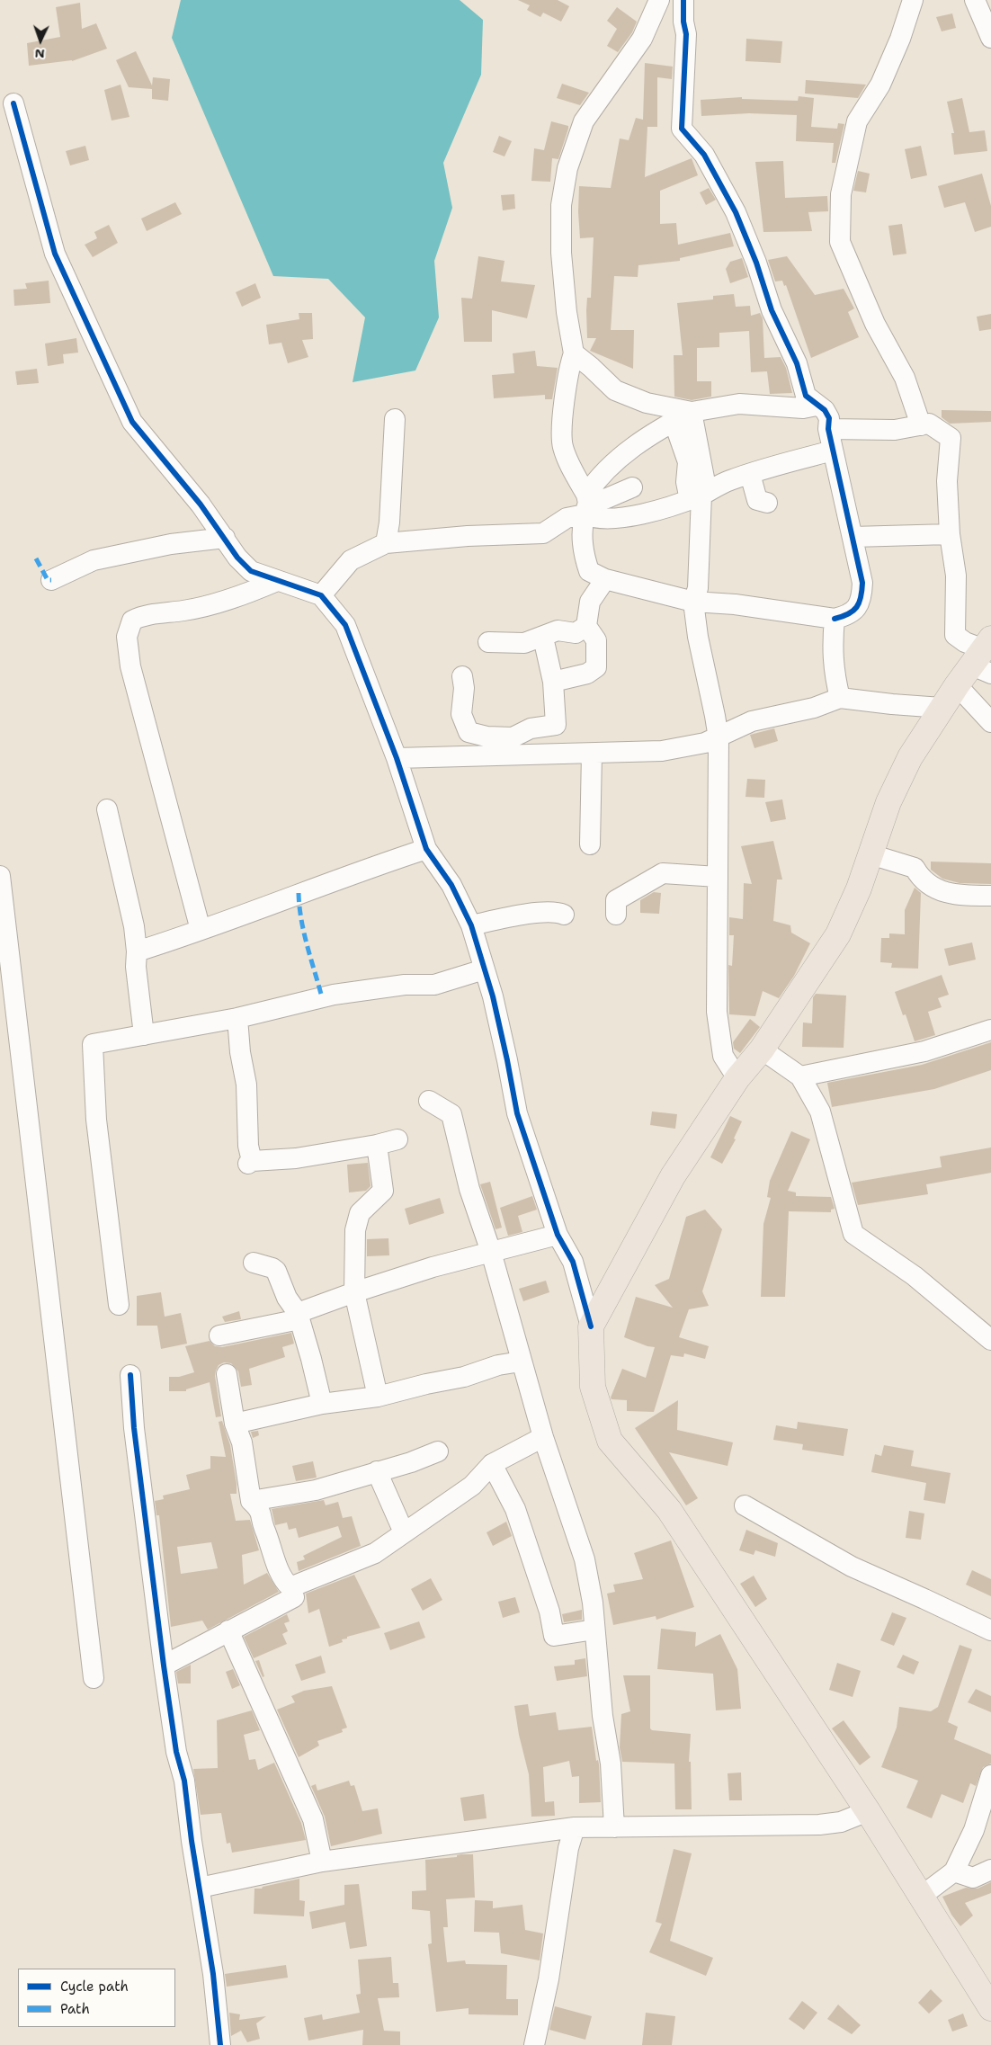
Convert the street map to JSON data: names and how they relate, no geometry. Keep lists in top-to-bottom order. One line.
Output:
{"legend":["Cycle path","Path"],"north":"bottom"}
